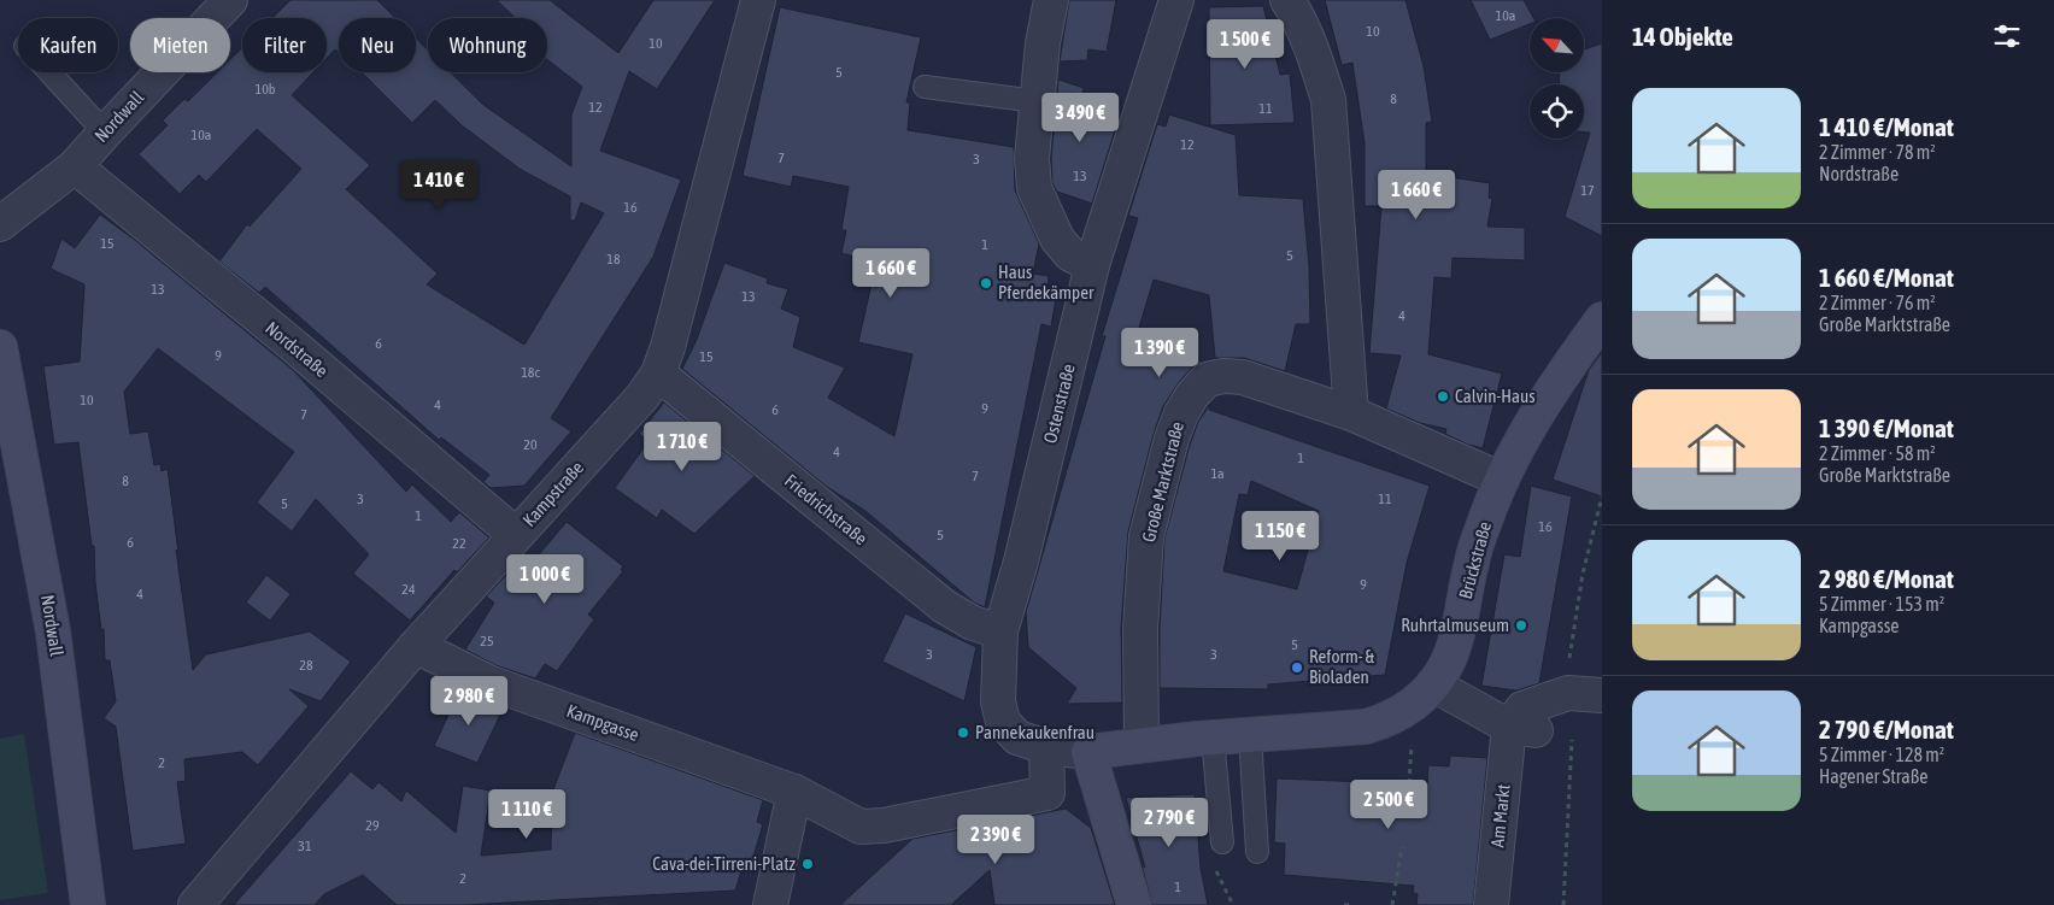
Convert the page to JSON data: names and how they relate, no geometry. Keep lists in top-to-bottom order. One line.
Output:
{"streets":{"street":["Nordwall","Nordstraße","Ostenstraße","Große Marktstraße","Kampstraße","Friedrichstraße","Brückstraße","Kampgasse","Am Markt"]},"crossings":[["Nordwall","Nordstraße"],["Nordstraße","Kampstraße"],["Ostenstraße","Friedrichstraße"],["Ostenstraße","Brückstraße"],["Ostenstraße","Kampgasse"],["Große Marktstraße","Brückstraße"],["Kampstraße","Friedrichstraße"],["Kampstraße","Kampgasse"]],"places":["Haus Pferdekämper","Calvin-Haus","Ruhrtalmuseum","Reform- & Bioladen","Pannekaukenfrau","Cava-dei-Tirreni-Platz"],"house_numbers":["10a","10","10","5","10b","8","12","11","10a","12","7","3","13","17","16","15","1","5","18","13","13","4","6","9","15","18c","10","4","9","6","7","20","4","1","1a","7","8","3","11","5","1","16","5","6","22","9","24","4","25","5","3","3","28","2","29","31","2","1"],"north":"top left","page":{"heading":"14 Objekte","chip":["Kaufen","Mieten","Filter","Neu","Wohnung"],"price":["1 500 €","3 490 €","1 410 €","1 660 €","1 660 €","1 390 €","1 710 €","1 150 €","1 000 €","2 980 €","2 500 €","1 110 €","2 790 €","2 390 €"],"list":[{"name":"1 410 €/Monat","note":"2 Zimmer · 78 m² · Nordstraße"},{"name":"1 660 €/Monat","note":"2 Zimmer · 76 m² · Große Marktstraße"},{"name":"1 390 €/Monat","note":"2 Zimmer · 58 m² · Große Marktstraße"},{"name":"2 980 €/Monat","note":"5 Zimmer · 153 m² · Kampgasse"},{"name":"2 790 €/Monat","note":"5 Zimmer · 128 m² · Hagener Straße"}]}}
